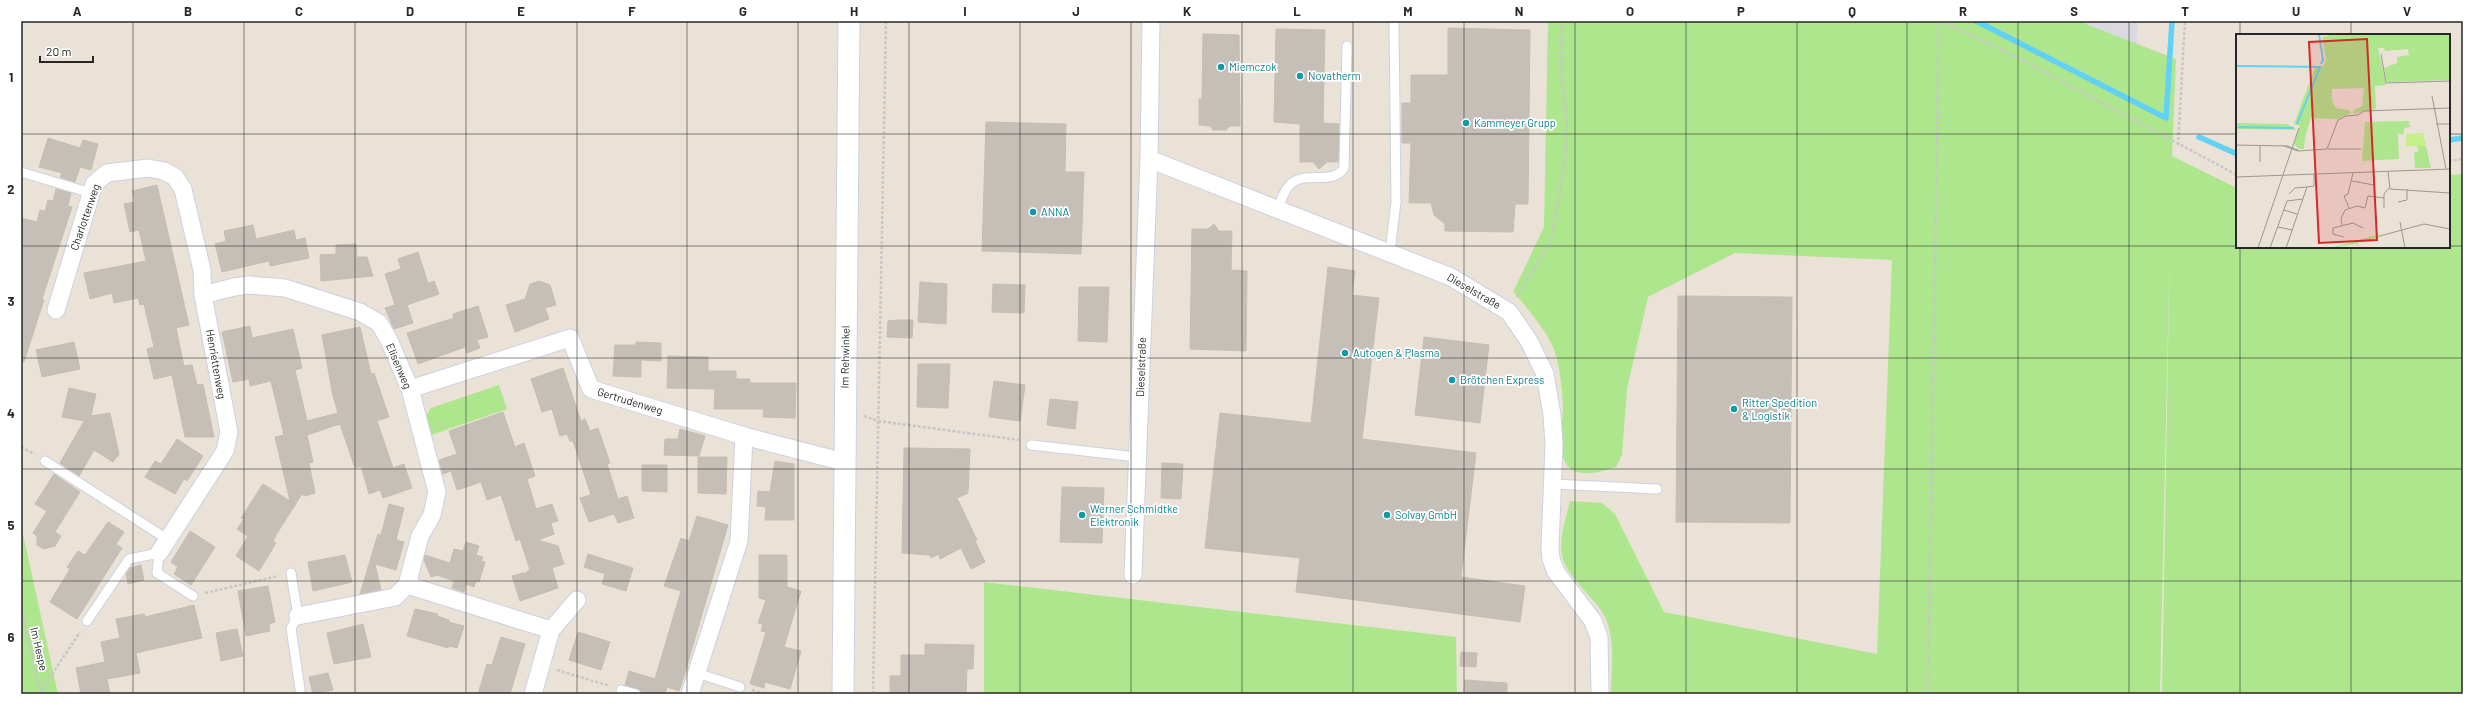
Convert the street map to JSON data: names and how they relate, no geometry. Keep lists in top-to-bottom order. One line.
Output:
{"streets":{"street":["Charlottenweg","Dieselstraße","Im Rehwinkel","Henriettenweg","Elisenweg","Gertrudenweg"],"path":["Im Hespe"]},"crossings":[["Charlottenweg","Henriettenweg"],["Im Rehwinkel","Gertrudenweg"],["Henriettenweg","Elisenweg"],["Elisenweg","Gertrudenweg"]],"places":["Miemczok","Novatherm","Kammeyer Grupp","ANNA","Autogen & Plasma","Brötchen Express","Ritter Spedition & Logistik","Werner Schmidtke Elektronik","Solvay GmbH"],"scale_bar":"20 m","grid":{"columns":["A","B","C","D","E","F","G","H","I","J","K","L","M","N","O","P","Q","R","S","T","U","V"],"rows":["1","2","3","4","5","6"]}}
